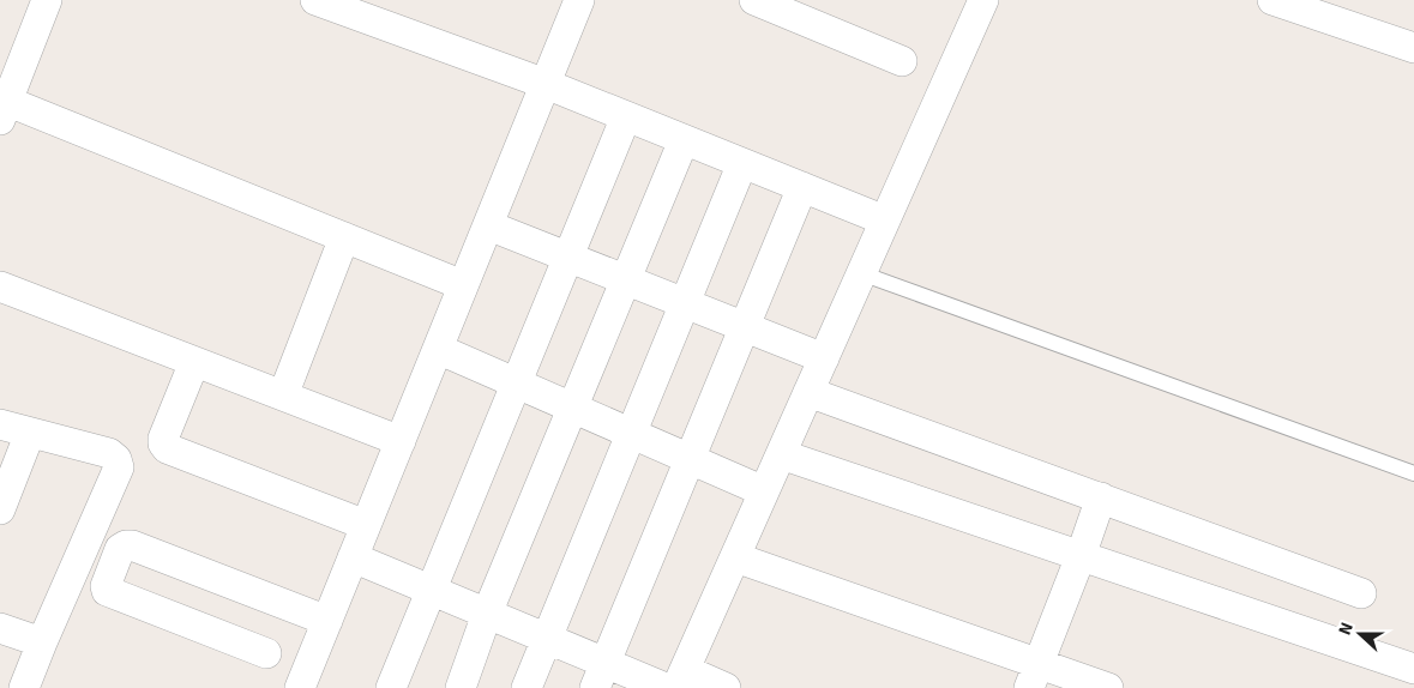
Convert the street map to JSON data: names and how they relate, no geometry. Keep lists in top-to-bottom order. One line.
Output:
{"north":"left"}
